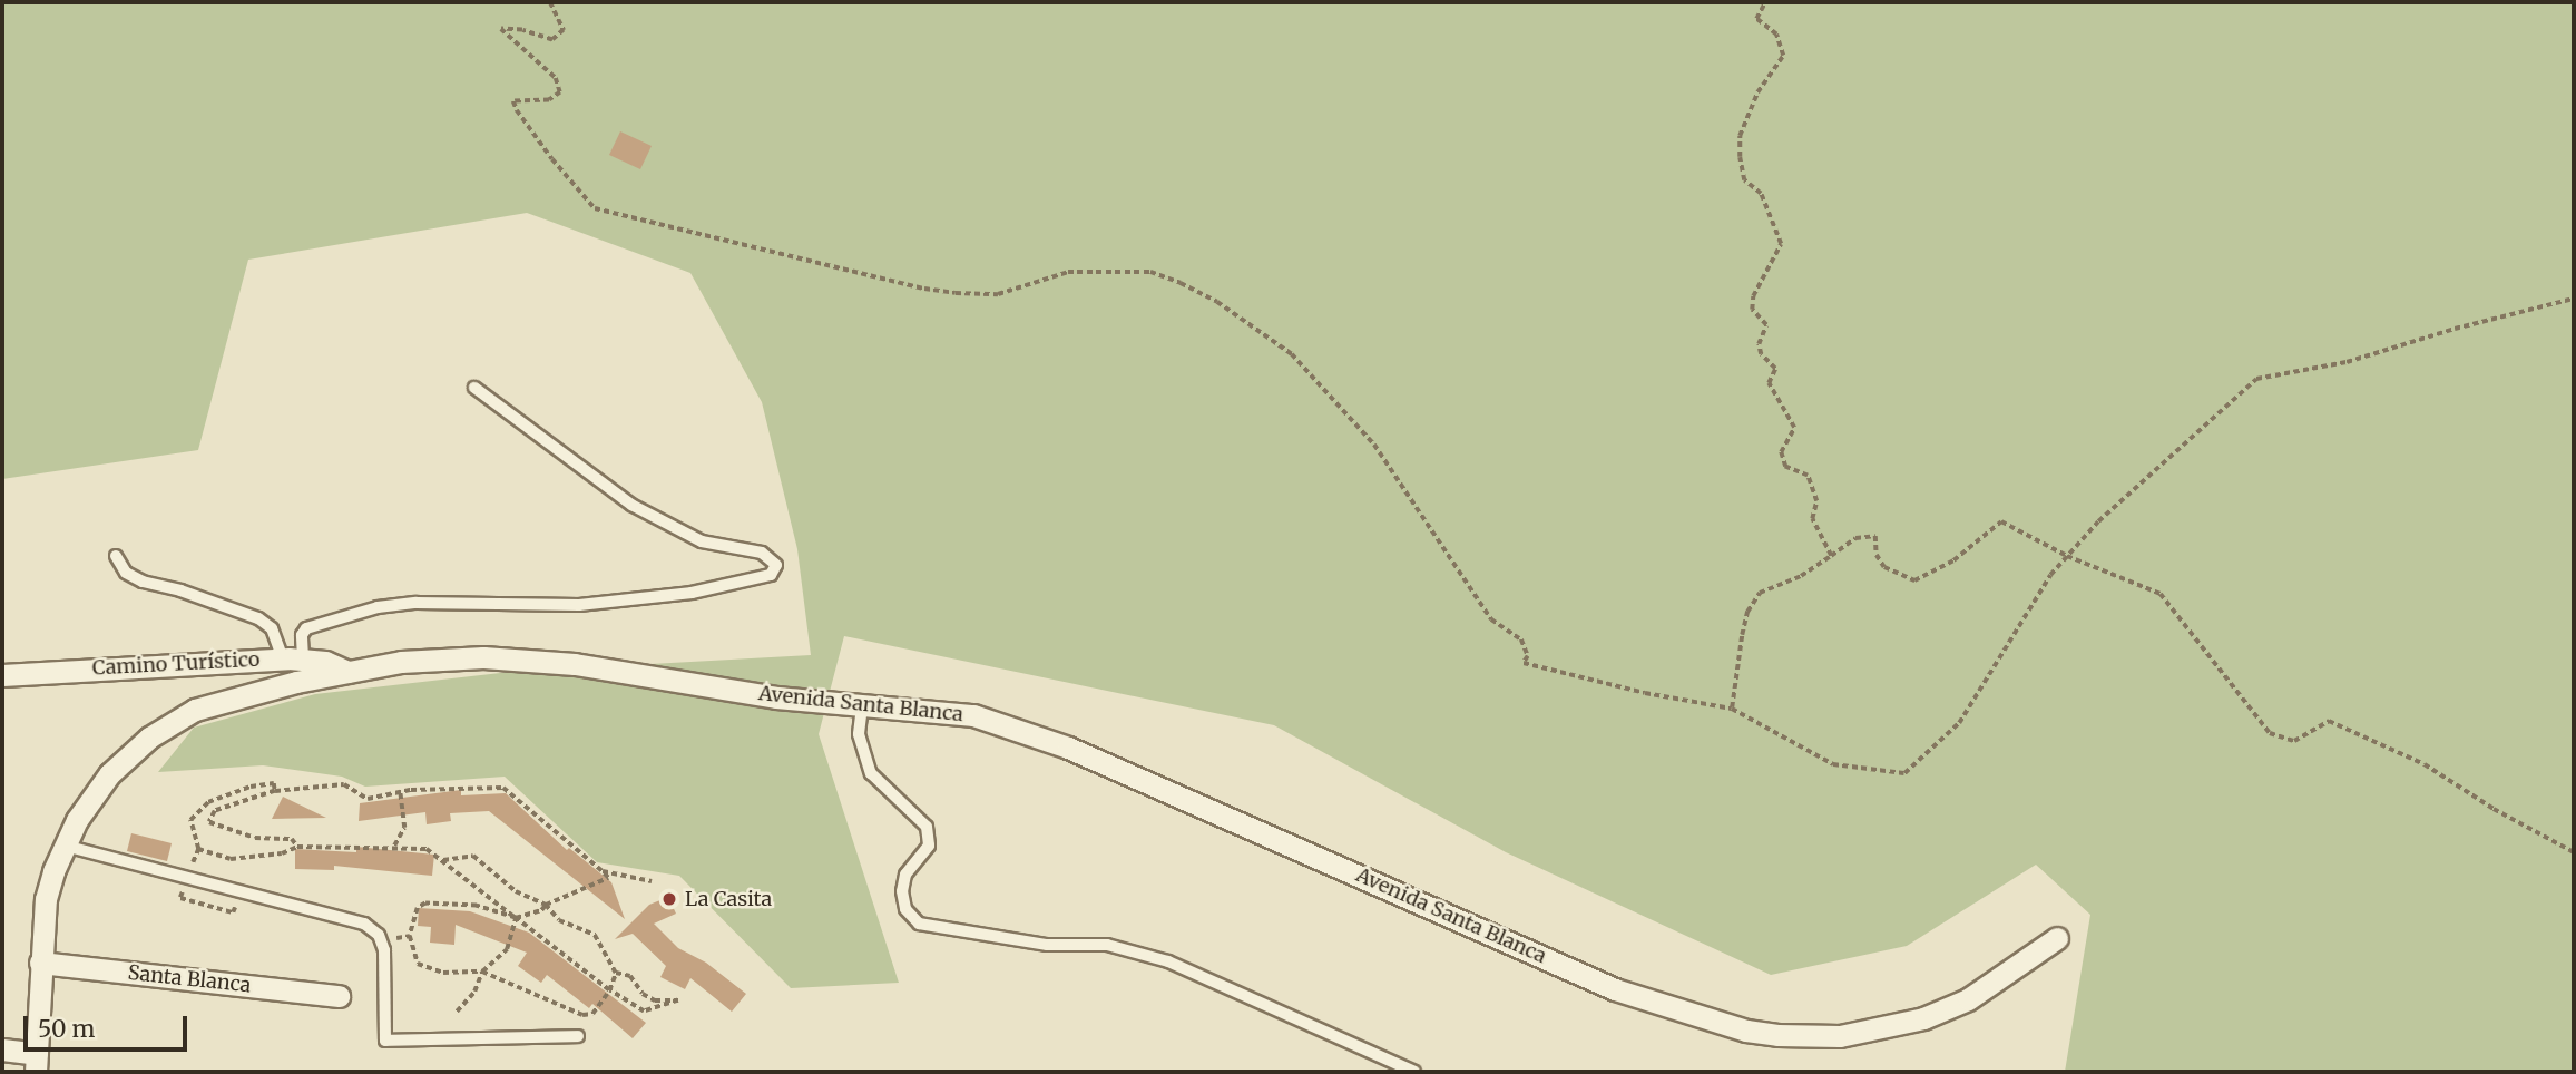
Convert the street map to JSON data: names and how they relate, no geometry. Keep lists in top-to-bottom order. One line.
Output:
{"streets":{"street":["Camino Turístico","Avenida Santa Blanca","Santa Blanca"]},"crossings":[["Camino Turístico","Avenida Santa Blanca"],["Avenida Santa Blanca","Santa Blanca"]],"places":["La Casita"],"scale_bar":"50 m"}
